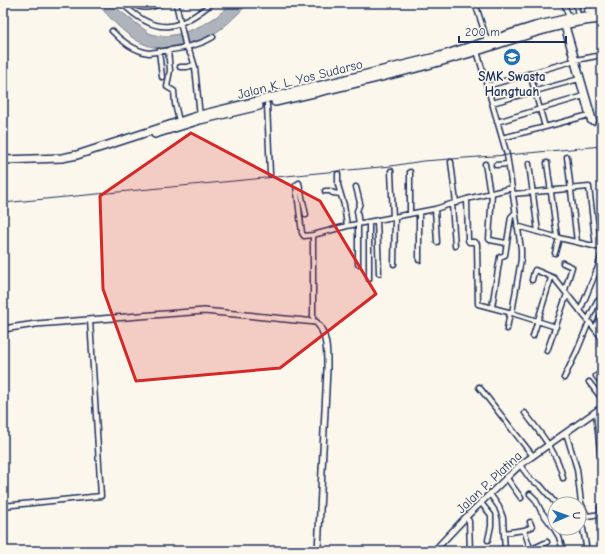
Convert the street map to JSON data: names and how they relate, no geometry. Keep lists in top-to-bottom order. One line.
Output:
{"streets":{"highway":["Jalan K. L. Yos Sudarso"],"street":["Jalan P. Platina"]},"places":{"school or university":["SMK Swasta Hangtuah"]},"scale_bar":"200 m","north":"right"}
